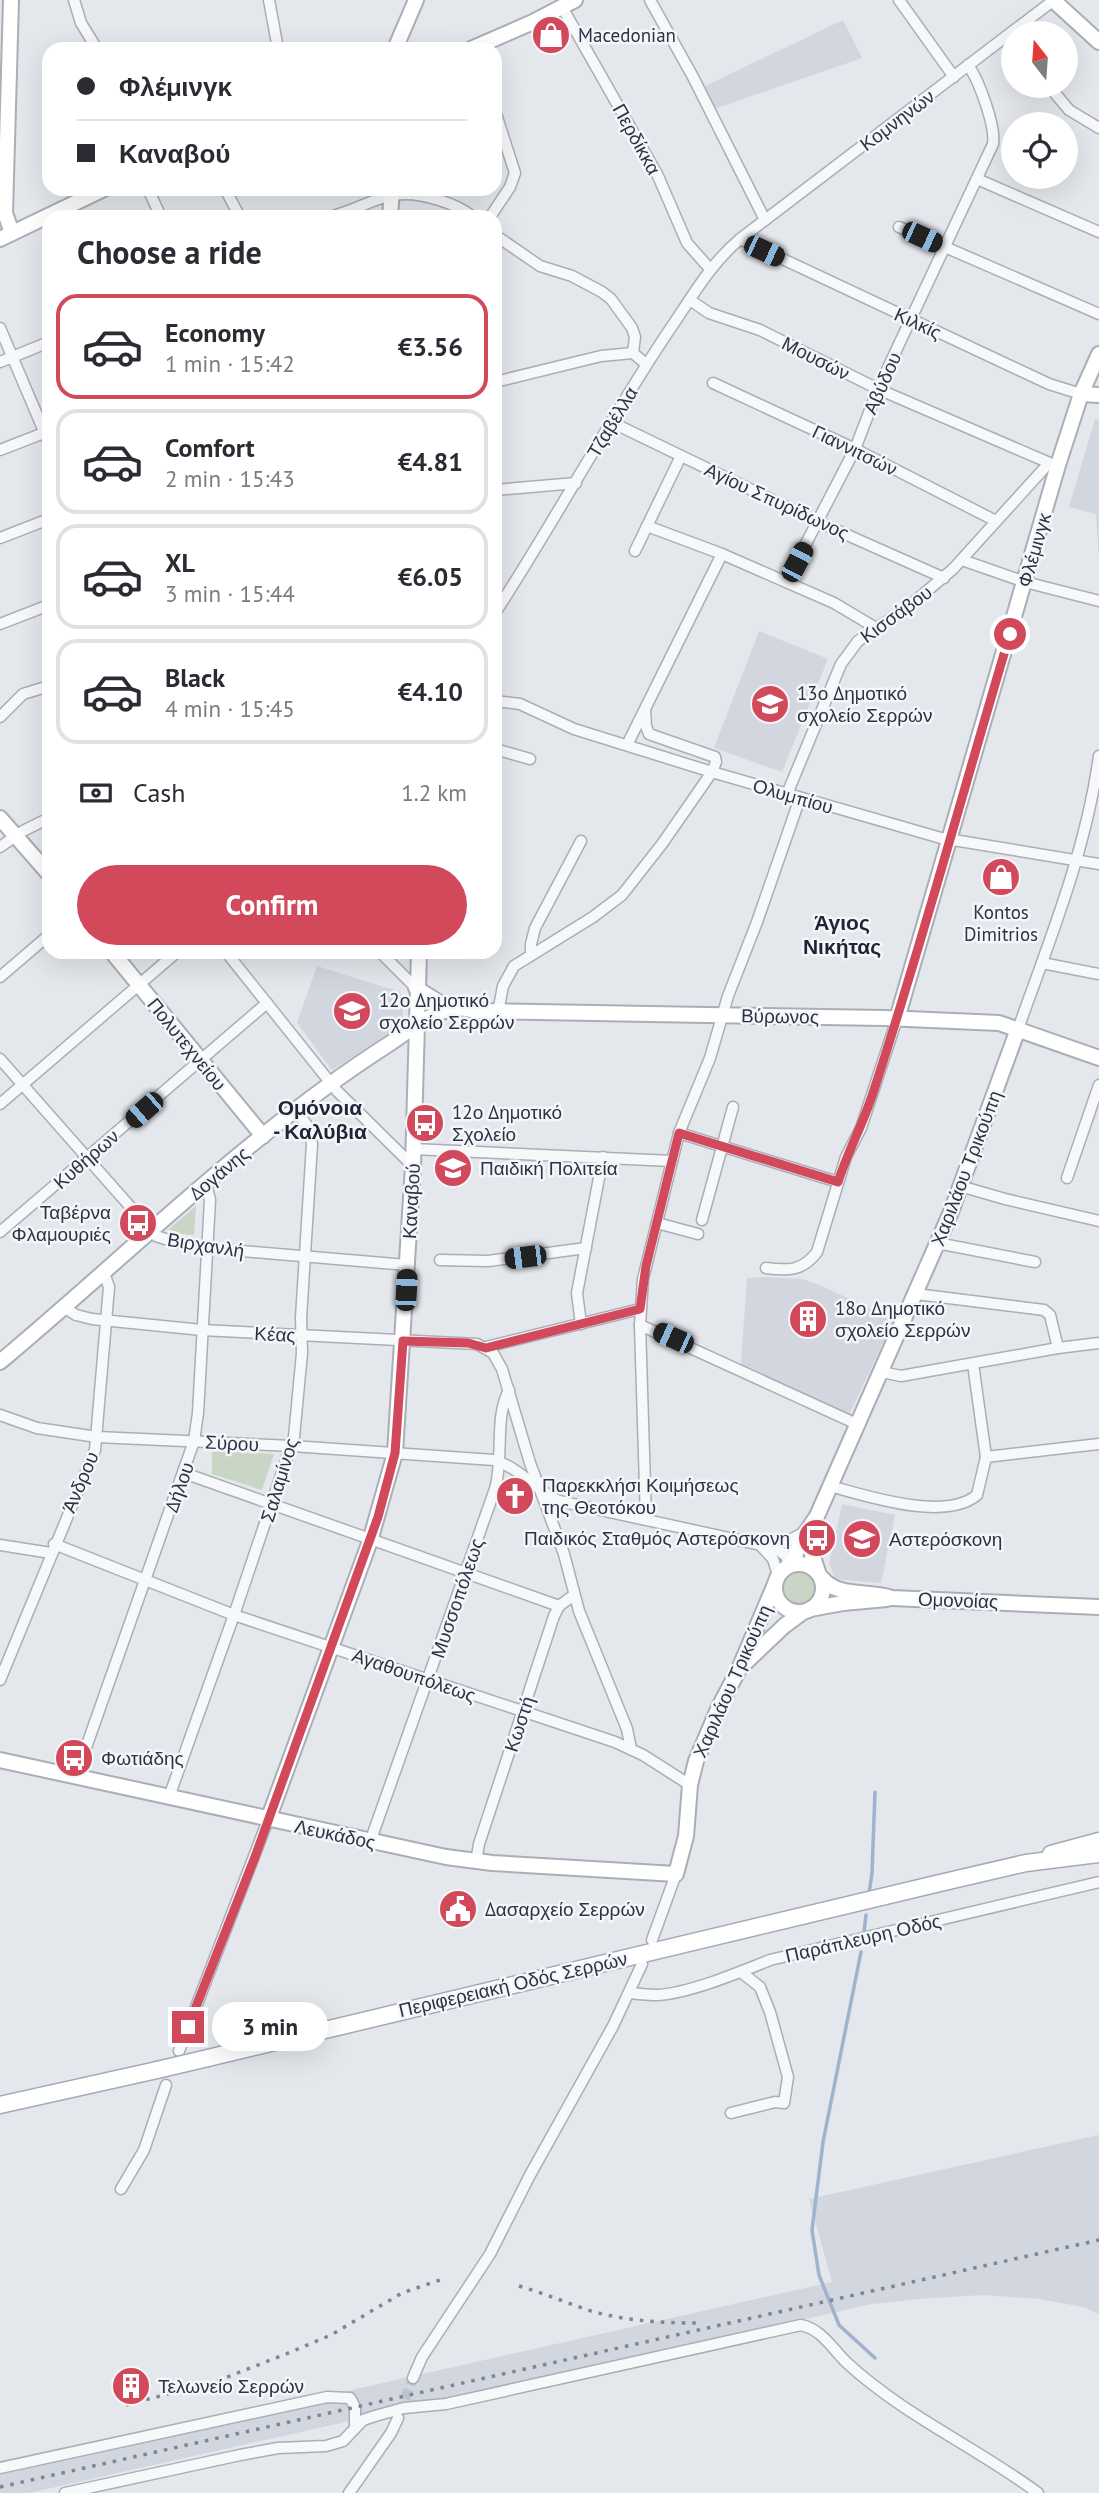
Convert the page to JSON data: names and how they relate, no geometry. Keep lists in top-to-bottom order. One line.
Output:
{"streets":{"main road":["Περιφερειακή Οδός Σερρών"],"street":["Κομνηνών","Περδίκκα","Κιλκίς","Μουσών","Αβύδου","Τζαβέλλα","Γιαννιτσών","Αγίου Σπυρίδωνος","Φλέμινγκ","Κισσάβου","Ολυμπίου","Βύρωνος","Πολυτεχνείου","Κυθήρων","Χαριλάου Τρικούπη","Δογάνης","Καναβού","Βιρχανλή","Κέας","Σύρου","Σαλαμίνος","Άνδρου","Δήλου","Μυσσοπόλεως","Ομονοίας","Αγαθουπόλεως","Κωστή","Λευκάδος","Παράπλευρη Οδός"]},"crossings":[["Κομνηνών","Κιλκίς"],["Κομνηνών","Αβύδου"],["Κομνηνών","Τζαβέλλα"],["Περδίκκα","Τζαβέλλα"],["Κιλκίς","Αβύδου"],["Κιλκίς","Τζαβέλλα"],["Κιλκίς","Φλέμινγκ"],["Μουσών","Αβύδου"],["Μουσών","Τζαβέλλα"],["Μουσών","Φλέμινγκ"],["Μουσών","Κισσάβου"],["Αβύδου","Γιαννιτσών"],["Αβύδου","Αγίου Σπυρίδωνος"],["Τζαβέλλα","Αγίου Σπυρίδωνος"],["Γιαννιτσών","Κισσάβου"],["Αγίου Σπυρίδωνος","Κισσάβου"],["Φλέμινγκ","Κισσάβου"],["Φλέμινγκ","Ολυμπίου"],["Φλέμινγκ","Βύρωνος"],["Κισσάβου","Ολυμπίου"],["Ολυμπίου","Χαριλάου Τρικούπη"],["Βύρωνος","Χαριλάου Τρικούπη"],["Βύρωνος","Δογάνης"],["Πολυτεχνείου","Κυθήρων"],["Πολυτεχνείου","Δογάνης"],["Κυθήρων","Βιρχανλή"],["Χαριλάου Τρικούπη","Ομονοίας"],["Χαριλάου Τρικούπη","Αγαθουπόλεως"],["Χαριλάου Τρικούπη","Λευκάδος"],["Δογάνης","Καναβού"],["Δογάνης","Βιρχανλή"],["Δογάνης","Κέας"],["Δογάνης","Σαλαμίνος"],["Δογάνης","Άνδρου"],["Δογάνης","Δήλου"],["Καναβού","Βιρχανλή"],["Καναβού","Κέας"],["Καναβού","Σύρου"],["Καναβού","Αγαθουπόλεως"],["Καναβού","Λευκάδος"],["Βιρχανλή","Σαλαμίνος"],["Βιρχανλή","Δήλου"],["Κέας","Σαλαμίνος"],["Κέας","Άνδρου"],["Κέας","Δήλου"],["Σύρου","Σαλαμίνος"],["Σύρου","Άνδρου"],["Σύρου","Δήλου"],["Σύρου","Μυσσοπόλεως"],["Σαλαμίνος","Αγαθουπόλεως"],["Σαλαμίνος","Λευκάδος"],["Άνδρου","Αγαθουπόλεως"],["Δήλου","Αγαθουπόλεως"],["Δήλου","Λευκάδος"],["Μυσσοπόλεως","Αγαθουπόλεως"],["Μυσσοπόλεως","Λευκάδος"],["Αγαθουπόλεως","Κωστή"],["Κωστή","Λευκάδος"]],"districts":["Άγιος Νικήτας","Ομόνοια - Καλύβια"],"places":{"shop":["Macedonian","Kontos Dimitrios"],"school or university":["13ο Δημοτικό σχολείο Σερρών","12ο Δημοτικό σχολείο Σερρών","Παιδική Πολιτεία","Αστερόσκονη"],"bus stop":["12ο Δημοτικό Σχολείο","Ταβέρνα Φλαμουριές","Παιδικός Σταθμός Αστερόσκονη","Φωτιάδης"],"building":["18ο Δημοτικό σχολείο Σερρών","Τελωνείο Σερρών"],"church":["Παρεκκλήσι Κοιμήσεως της Θεοτόκου"],"public building":["Δασαρχείο Σερρών"]},"north":"top","page":{"banner":["Φλέμινγκ","Καναβού"],"heading":"Choose a ride","list":[{"name":"Economy","note":"1 min · 15:42","value":"€3.56"},{"name":"Comfort","note":"2 min · 15:43","value":"€4.81"},{"name":"XL","note":"3 min · 15:44","value":"€6.05"},{"name":"Black","note":"4 min · 15:45","value":"€4.10"}],"pay":["Cash","1.2 km"],"buttons":"Confirm","bubble":"3 min"}}
